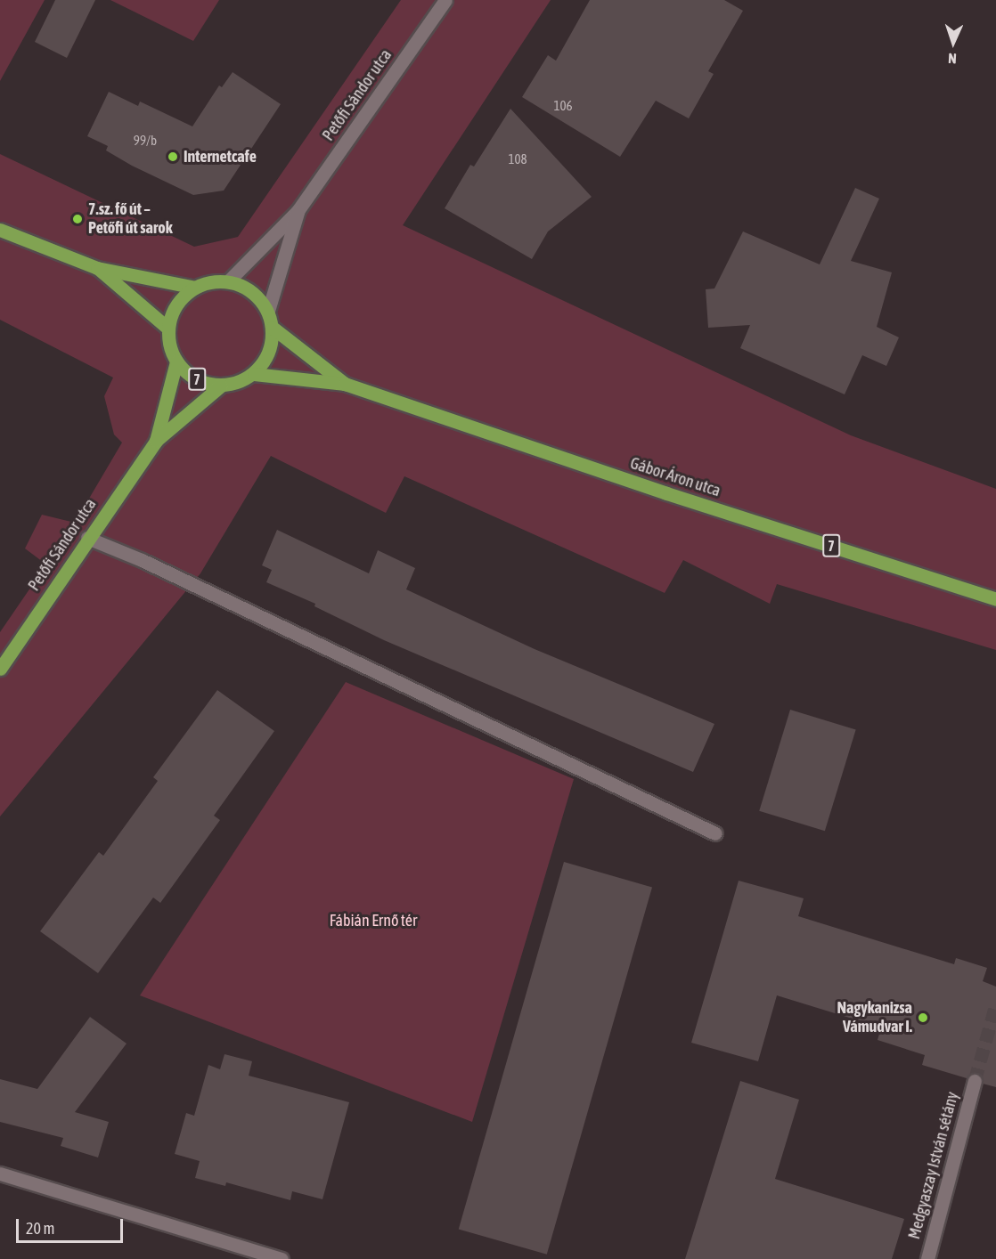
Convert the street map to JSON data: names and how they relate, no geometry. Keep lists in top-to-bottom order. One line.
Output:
{"streets":{"main road":["Petőfi Sándor utca","7","Gábor Áron utca"],"street":["Medgyaszay István sétány"]},"crossings":[["Petőfi Sándor utca","7"],["Petőfi Sándor utca","Gábor Áron utca"],["7","Gábor Áron utca"]],"parks":["Fábián Ernő tér"],"places":["Internetcafe","7.sz. fő út – Petőfi út sarok","Nagykanizsa Vámudvar I."],"house_numbers":["106","99/b","108"],"scale_bar":"20 m","north":"bottom"}
